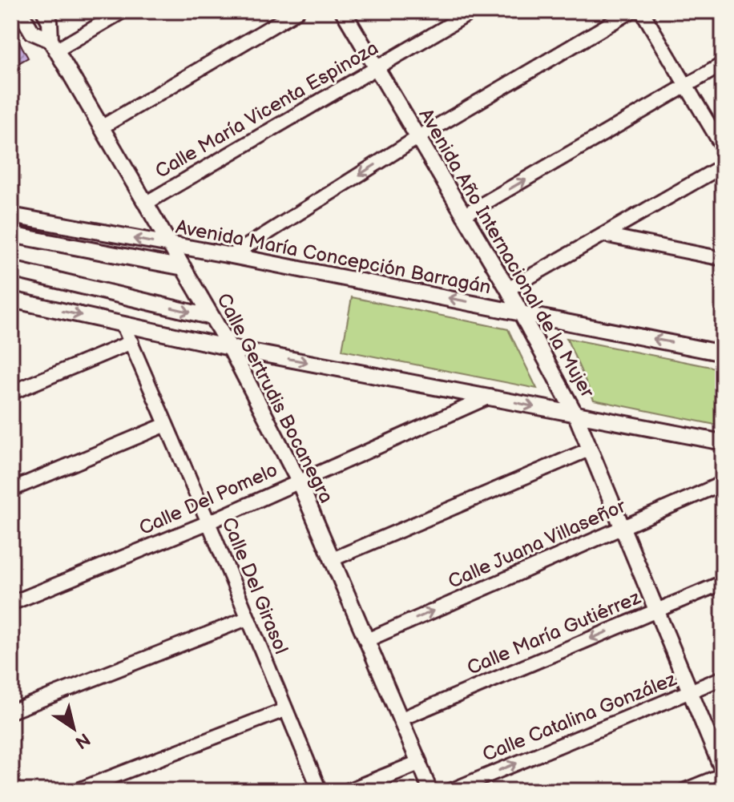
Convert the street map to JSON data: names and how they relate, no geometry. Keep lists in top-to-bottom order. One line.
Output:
{"streets":{"street":["Calle María Vicenta Espinoza","Avenida Año Internacional de la Mujer","Avenida María Concepción Barragán","Calle Gertrudis Bocanegra","Calle Del Pomelo","Calle Juana Villaseñor","Calle Del Girasol","Calle María Gutiérrez","Calle Catalina González"]},"crossings":[["Calle María Vicenta Espinoza","Avenida Año Internacional de la Mujer"],["Calle María Vicenta Espinoza","Calle Gertrudis Bocanegra"],["Avenida Año Internacional de la Mujer","Avenida María Concepción Barragán"],["Avenida Año Internacional de la Mujer","Calle Juana Villaseñor"],["Avenida Año Internacional de la Mujer","Calle María Gutiérrez"],["Avenida Año Internacional de la Mujer","Calle Catalina González"],["Avenida María Concepción Barragán","Calle Gertrudis Bocanegra"],["Calle Gertrudis Bocanegra","Calle Del Pomelo"],["Calle Gertrudis Bocanegra","Calle Juana Villaseñor"],["Calle Gertrudis Bocanegra","Calle María Gutiérrez"],["Calle Del Pomelo","Calle Del Girasol"]],"one_way":["Calle María Gutiérrez","Calle Catalina González"],"north":"bottom right"}
